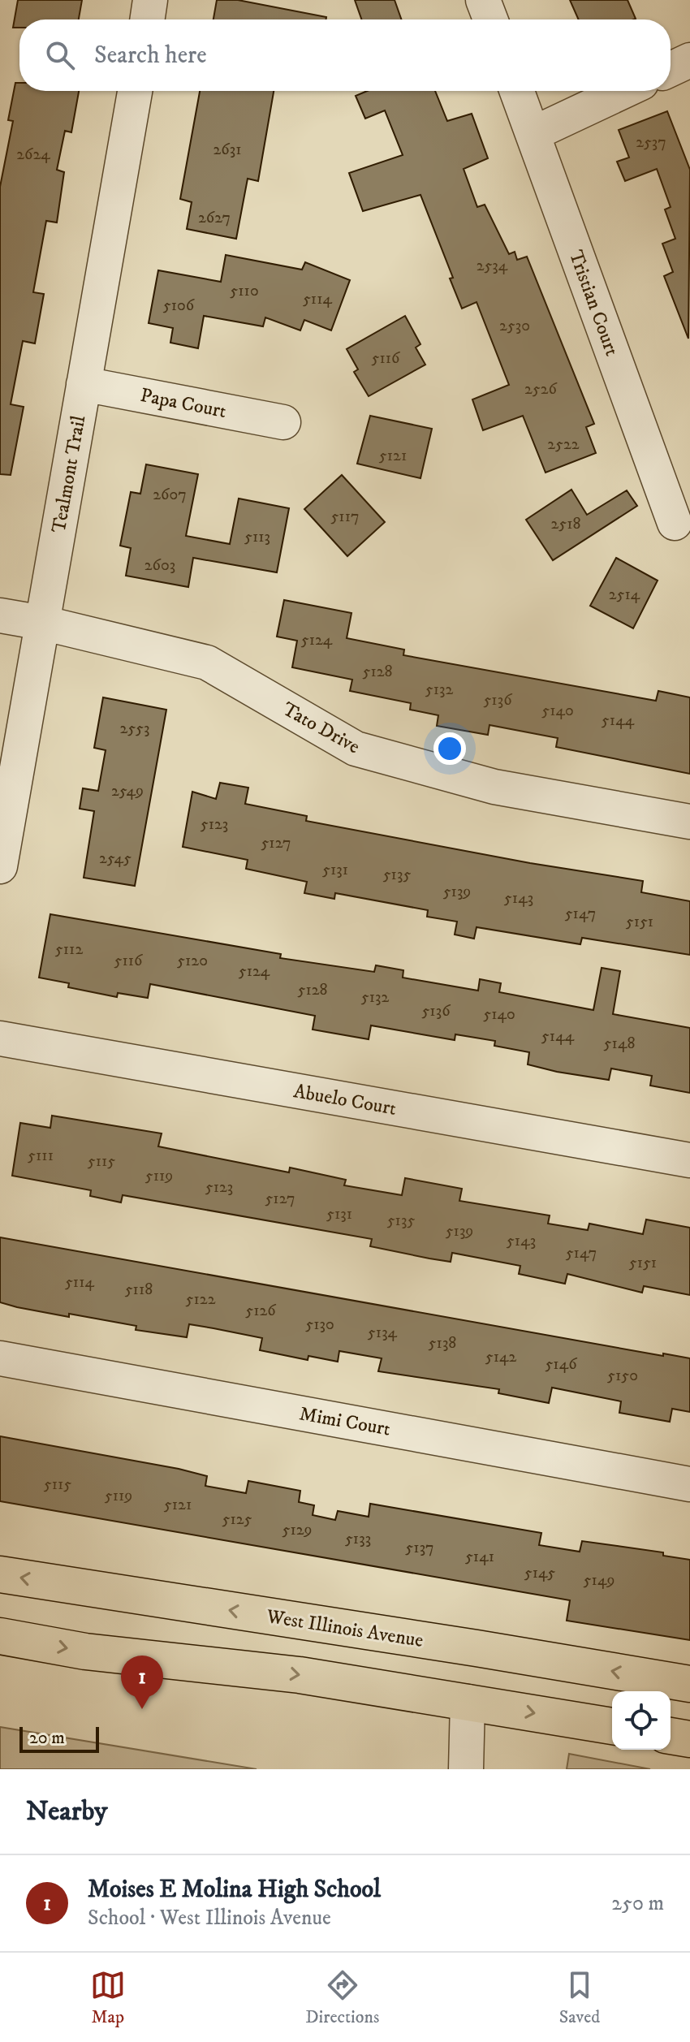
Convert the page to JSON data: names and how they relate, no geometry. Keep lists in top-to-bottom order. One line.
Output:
{"streets":{"main road":["West Illinois Avenue"],"street":["Tristian Court","Papa Court","Tealmont Trail","Tato Drive","Abuelo Court","Mimi Court"]},"crossings":[["Papa Court","Tealmont Trail"],["Tealmont Trail","Tato Drive"]],"house_numbers":["2537","2631","2624","2627","2534","5110","5114","5106","2530","5116","2526","2522","5121","2607","5117","2518","5113","2603","2514","5124","5128","5132","5136","5140","5144","2553","2549","5123","5127","2545","5131","5135","5139","5143","5147","5151","5112","5116","5120","5124","5128","5132","5136","5140","5144","5148","5111","5115","5119","5123","5127","5131","5135","5139","5143","5147","5151","5114","5118","5122","5126","5130","5134","5138","5142","5146","5150","5115","5119","5121","5125","5129","5133","5137","5141","5145","5149"],"scale_bar":"20 m","page":{"search":"Search here","pins":"1","scale":"20 m","heading":"Nearby","list":[{"mark":"1","name":"Moises E Molina High School","note":"School · West Illinois Avenue","value":"250 m"}],"nav":["Map","Directions","Saved"]}}
